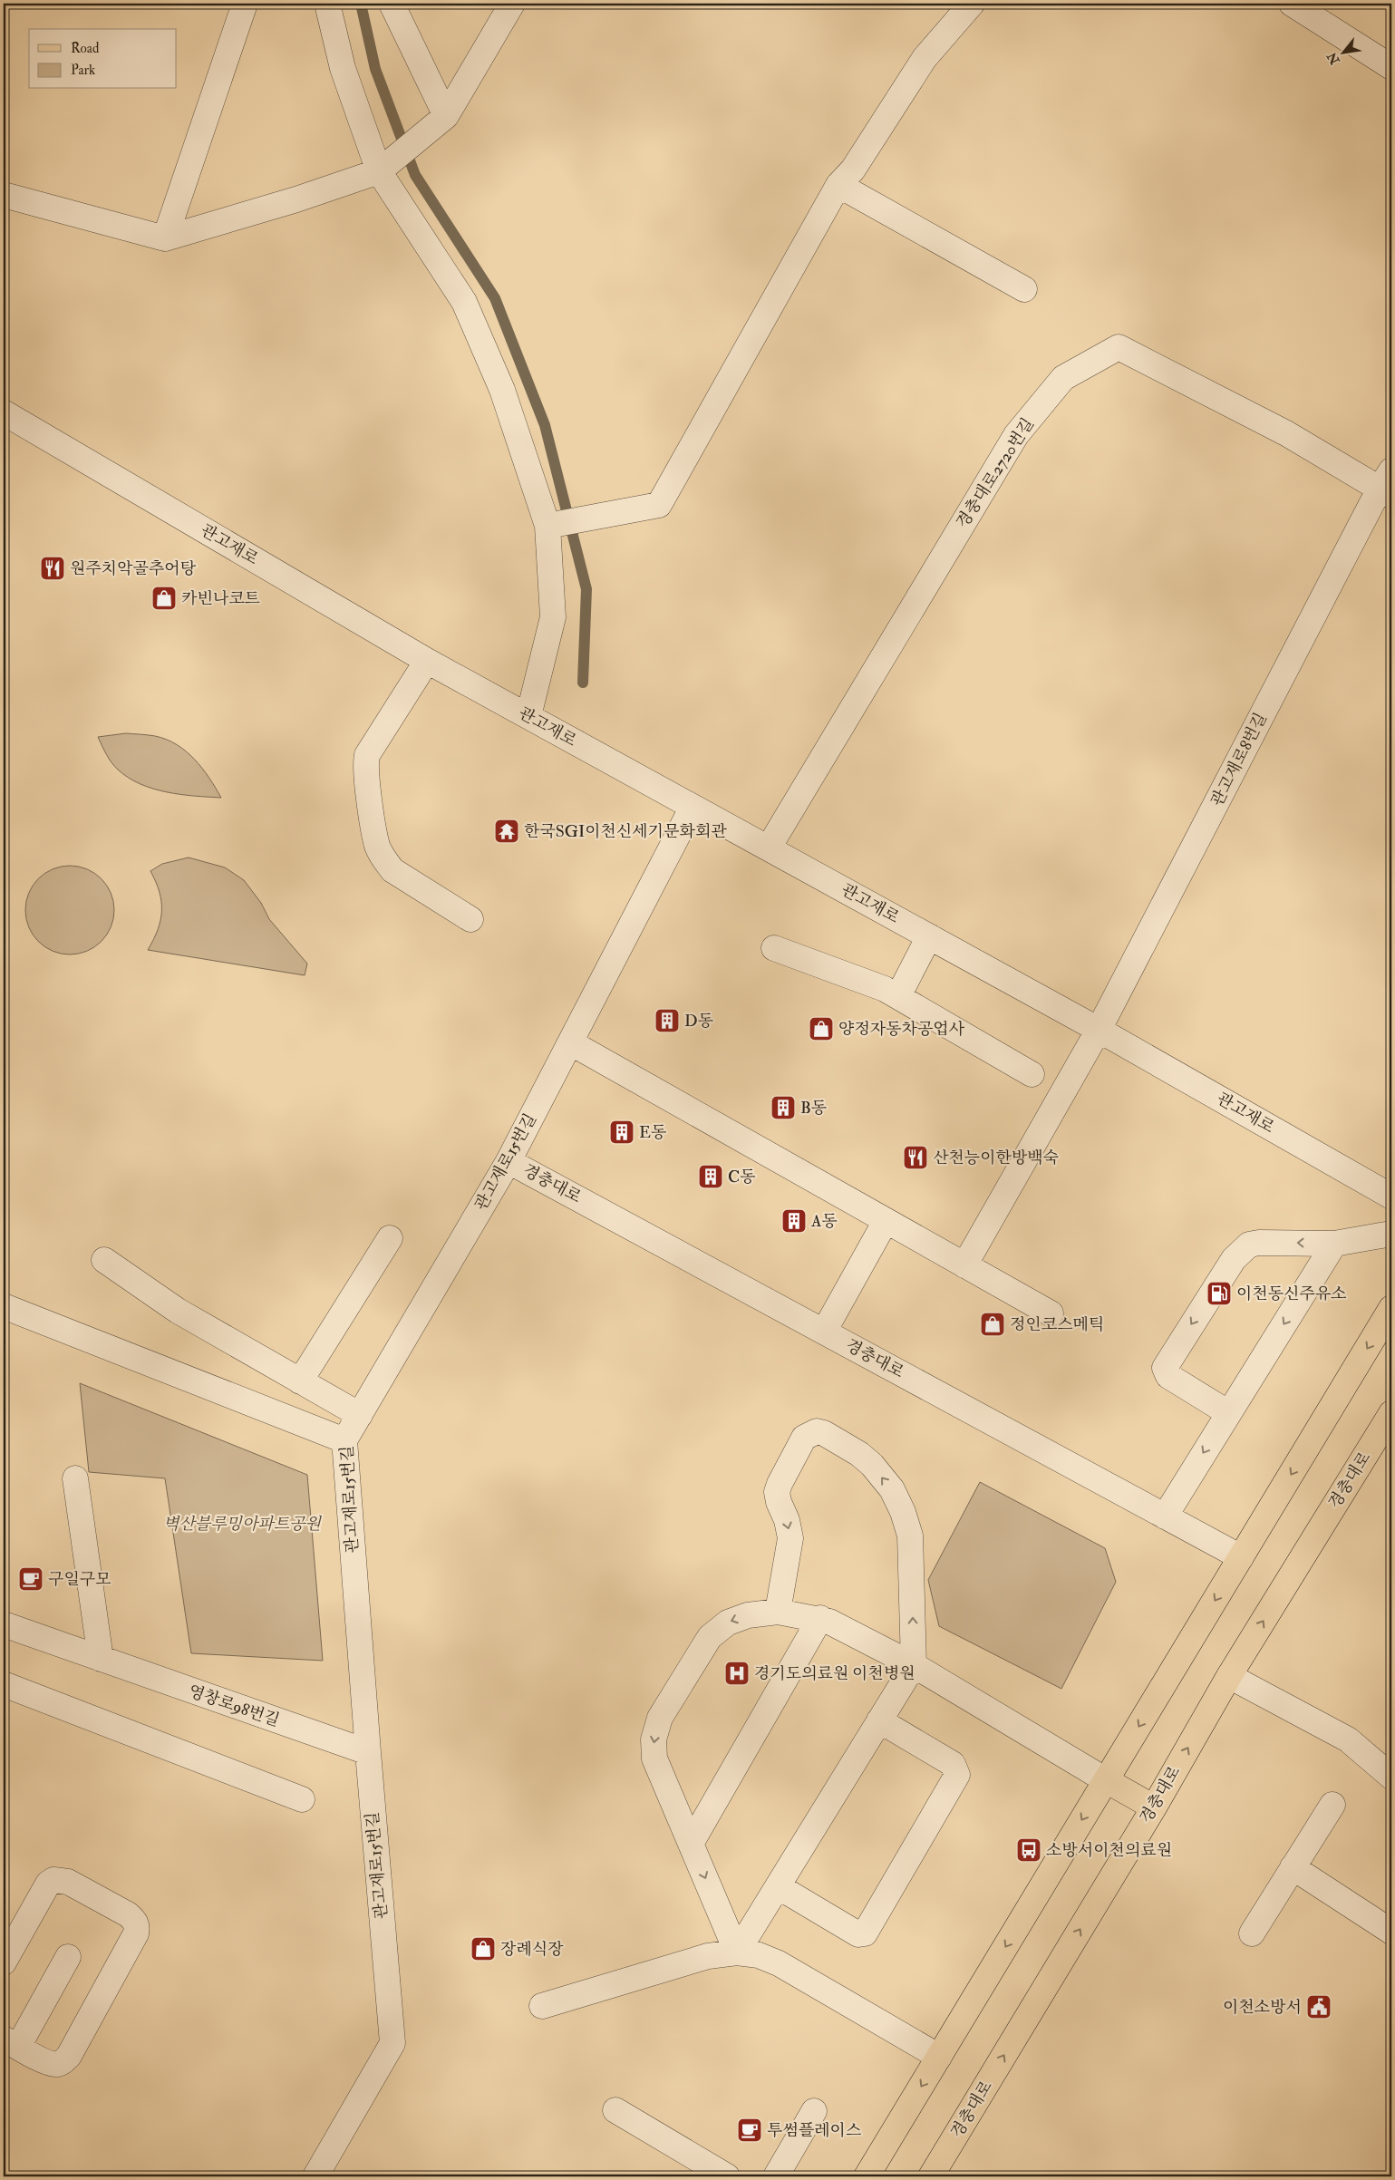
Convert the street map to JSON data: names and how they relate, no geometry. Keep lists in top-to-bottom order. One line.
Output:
{"streets":{"main road":["경충대로"],"street":["경충대로2720번길","관고재로","관고재로8번길","관고재로15번길","영창로98번길"]},"crossings":[["경충대로2720번길","관고재로"],["경충대로2720번길","관고재로8번길"],["관고재로","관고재로8번길"],["관고재로","관고재로15번길"],["관고재로15번길","경충대로"],["관고재로15번길","영창로98번길"]],"parks":["벽산블루밍아파트공원"],"places":{"restaurant":["원주치악골추어탕","산천능이한방백숙"],"shop":["카빈나코트","양정자동차공업사","정인코스메틱","장례식장"],"temple":["한국SGI이천신세기문화회관"],"building":["D동","B동","E동","C동","A동"],"fuel station":["이천동신주유소"],"cafe":["구일구모","투썸플레이스"],"hospital":["경기도의료원 이천병원"],"bus stop":["소방서이천의료원"],"public building":["이천소방서"]},"legend":["Road","Park"],"north":"bottom left"}
